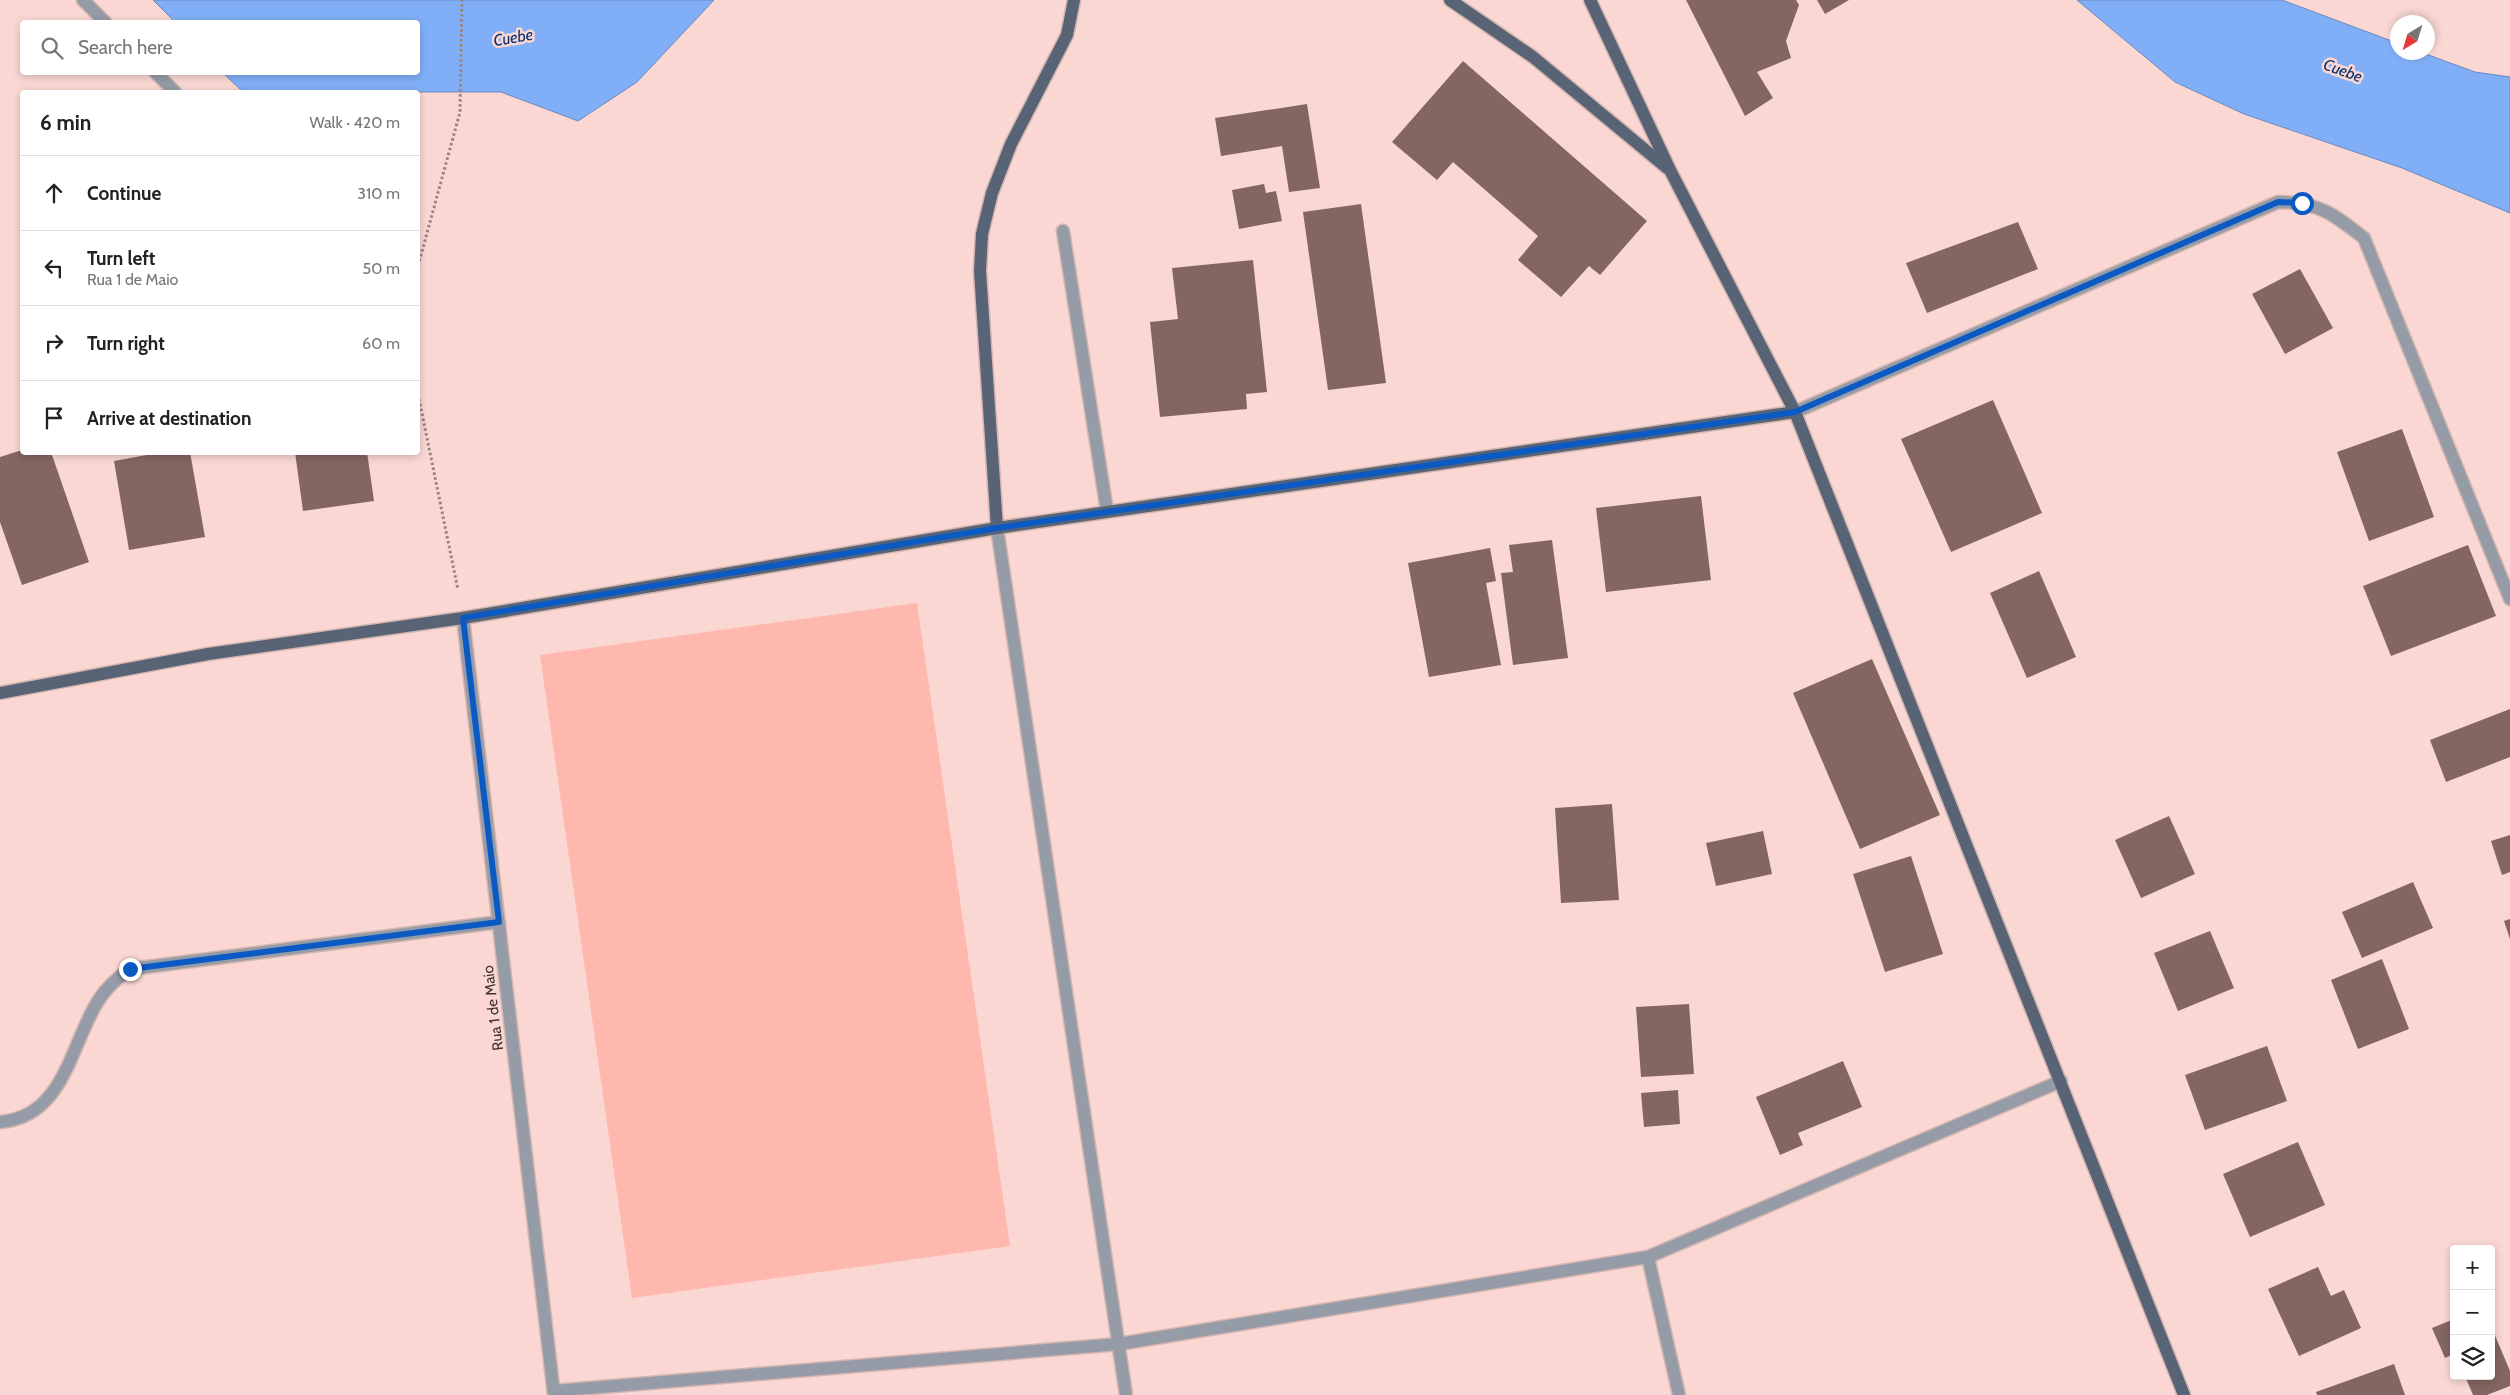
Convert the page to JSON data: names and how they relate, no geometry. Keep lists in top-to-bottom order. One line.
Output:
{"streets":{"street":["Rua 1 de Maio"]},"water":["Cuebe"],"north":"bottom left","page":{"search":"Search here","heading":["6 min","Walk · 420 m"],"list":[["Continue","310 m"],["Turn left","Rua 1 de Maio","50 m"],["Turn right","60 m"],"Arrive at destination"],"map_buttons":["+","−"]}}
